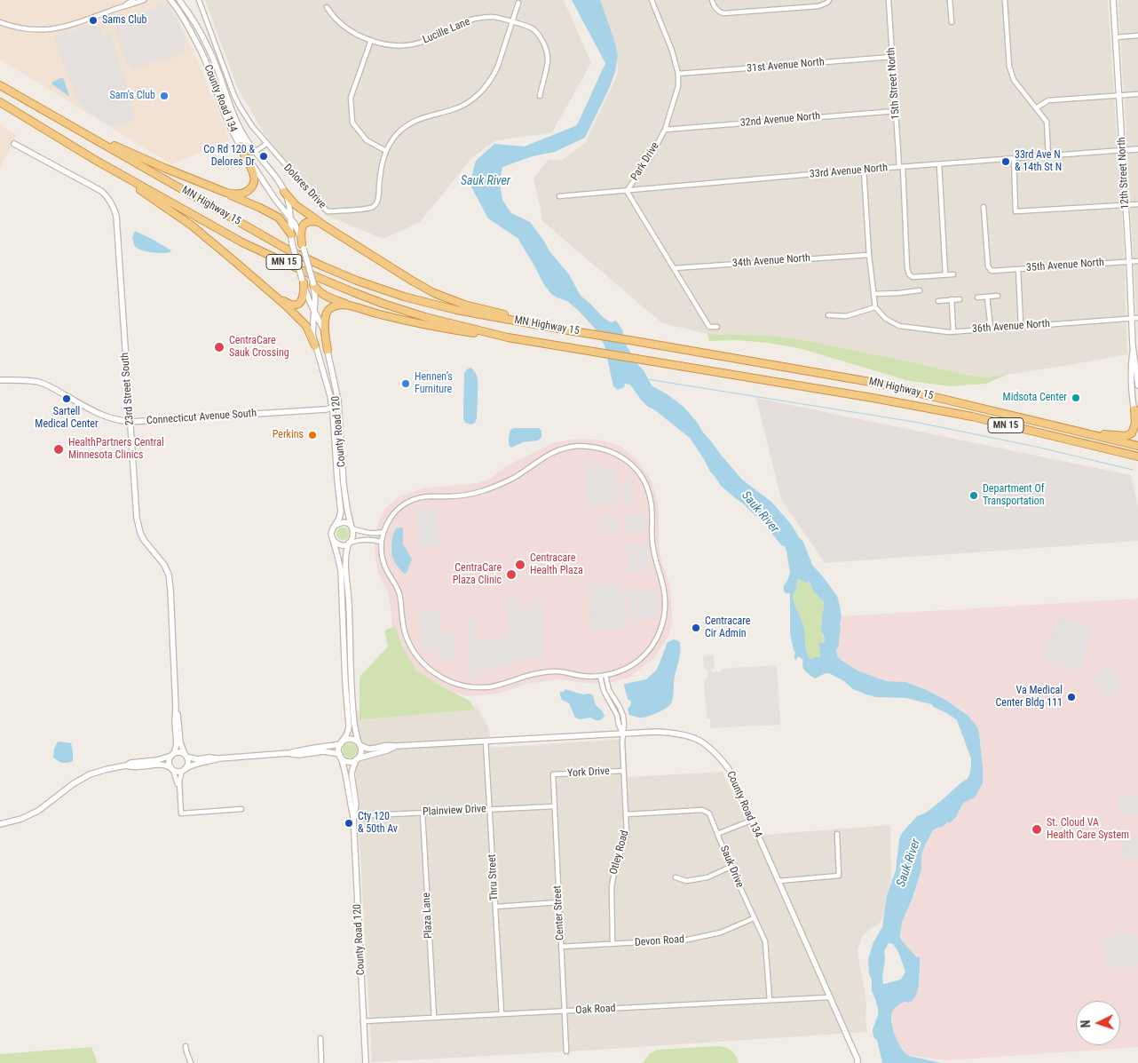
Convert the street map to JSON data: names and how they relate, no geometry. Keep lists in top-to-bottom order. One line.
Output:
{"streets":{"highway":["MN Highway 15","MN 15"],"street":["Lucille Lane","31st Avenue North","15th Street North","County Road 134","32nd Avenue North","Park Drive","33rd Avenue North","12th Street North","Dolores Drive","34th Avenue North","35th Avenue North","36th Avenue North","23rd Street South","Connecticut Avenue South","County Road 120","York Drive","Plainview Drive","Otley Road","Sauk Drive","Thru Street","Center Street","Plaza Lane","Devon Road","Oak Road"]},"crossings":[["Lucille Lane","Dolores Drive"],["31st Avenue North","15th Street North"],["31st Avenue North","Park Drive"],["15th Street North","32nd Avenue North"],["15th Street North","33rd Avenue North"],["County Road 134","County Road 120"],["County Road 134","Otley Road"],["County Road 134","Thru Street"],["County Road 134","Oak Road"],["32nd Avenue North","Park Drive"],["Park Drive","33rd Avenue North"],["Park Drive","34th Avenue North"],["33rd Avenue North","12th Street North"],["12th Street North","35th Avenue North"],["12th Street North","36th Avenue North"],["23rd Street South","Connecticut Avenue South"],["Connecticut Avenue South","County Road 120"],["County Road 120","Plainview Drive"],["County Road 120","Oak Road"],["York Drive","Otley Road"],["York Drive","Center Street"],["Plainview Drive","Thru Street"],["Plainview Drive","Center Street"],["Plainview Drive","Plaza Lane"],["Otley Road","Sauk Drive"],["Otley Road","Devon Road"],["Sauk Drive","Devon Road"],["Sauk Drive","Oak Road"],["Thru Street","Oak Road"],["Center Street","Devon Road"],["Center Street","Oak Road"],["Plaza Lane","Oak Road"]],"water":["Sauk River"],"places":["Sams Club","Sam's Club","Co Rd 120 & Delores Dr","33rd Ave N & 14th St N","CentraCare Sauk Crossing","Hennen’s Furniture","Midsota Center","Sartell Medical Center","Perkins","HealthPartners Central Minnesota Clinics","Department Of Transportation","Centracare Health Plaza","CentraCare Plaza Clinic","Centracare Cir Admin","Va Medical Center Bldg 111","Cty 120 & 50th Av","St. Cloud VA Health Care System"],"north":"left"}
